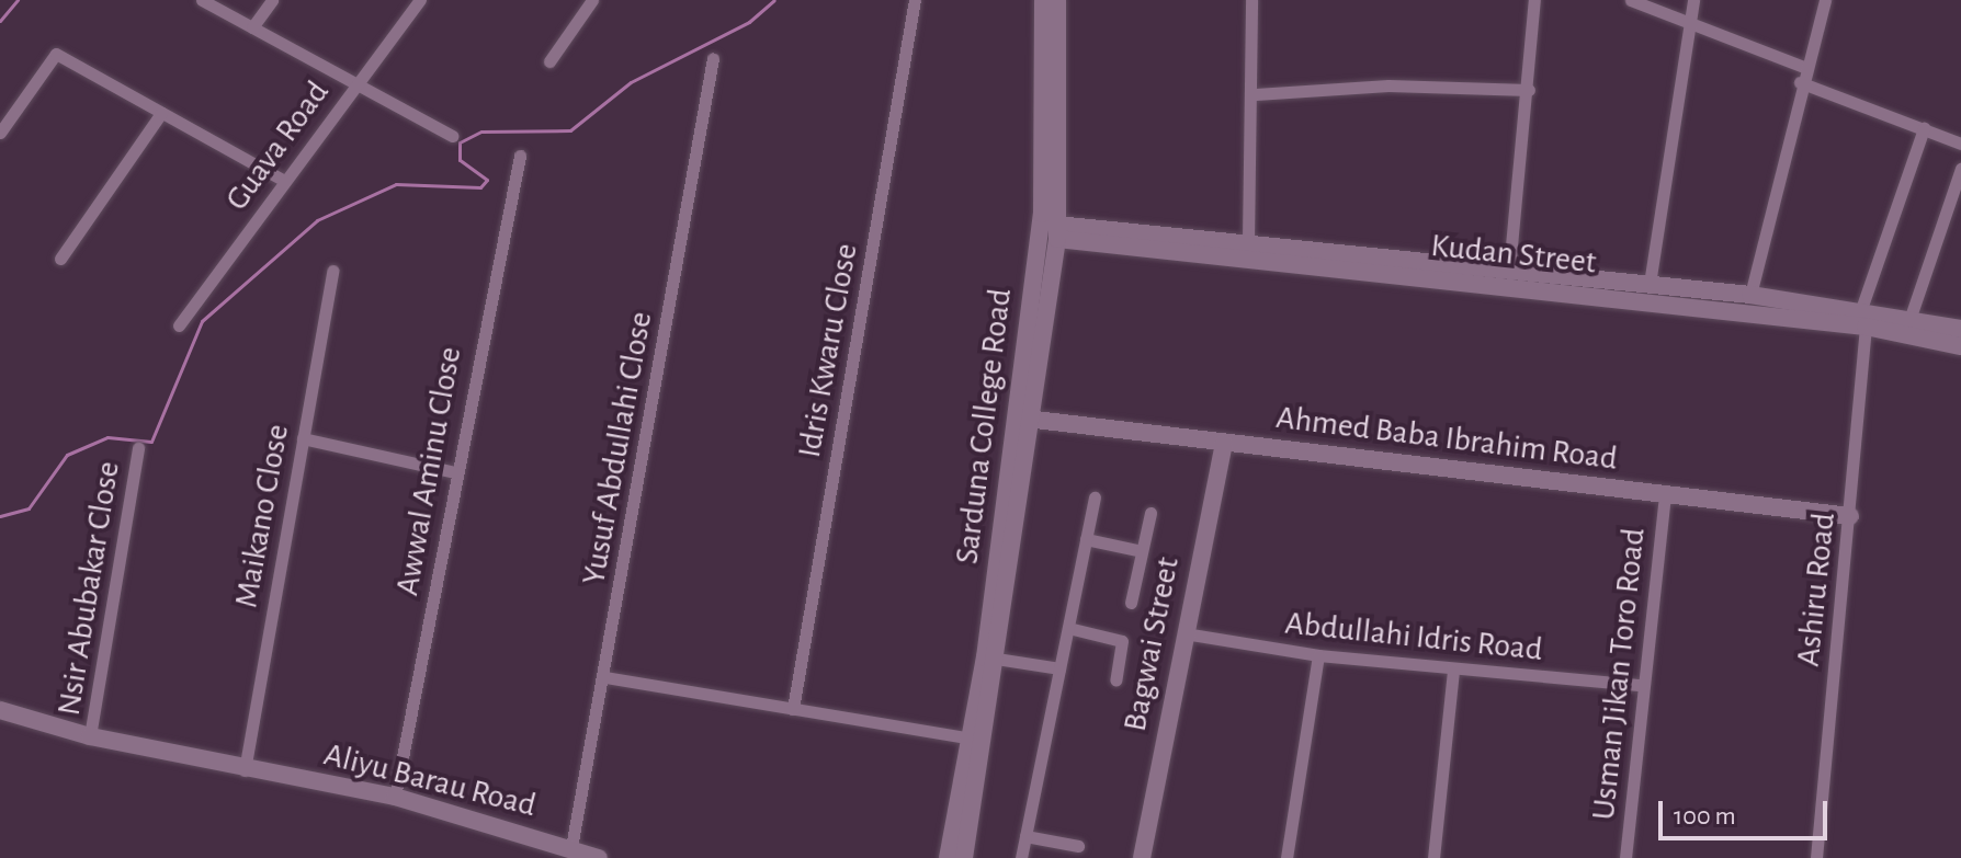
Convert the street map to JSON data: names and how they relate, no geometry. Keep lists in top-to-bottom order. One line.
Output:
{"streets":{"street":["Guava Road","Kudan Street","Idris Kwaru Close","Sarduna College Road","Ahmed Baba Ibrahim Road","Yusuf Abdullahi Close","Awwal Aminu Close","Maikano Close","Nsir Abubakar Close","Ashiru Road","Abdullahi Idris Road","Bagwai Street","Usman Jikan Toro Road","Aliyu Barau Road"]},"crossings":[["Kudan Street","Sarduna College Road"],["Kudan Street","Ashiru Road"],["Sarduna College Road","Ahmed Baba Ibrahim Road"],["Ahmed Baba Ibrahim Road","Ashiru Road"],["Ahmed Baba Ibrahim Road","Bagwai Street"],["Ahmed Baba Ibrahim Road","Usman Jikan Toro Road"],["Yusuf Abdullahi Close","Aliyu Barau Road"],["Awwal Aminu Close","Aliyu Barau Road"],["Maikano Close","Aliyu Barau Road"],["Nsir Abubakar Close","Aliyu Barau Road"],["Abdullahi Idris Road","Bagwai Street"],["Abdullahi Idris Road","Usman Jikan Toro Road"]],"scale_bar":"100 m"}
